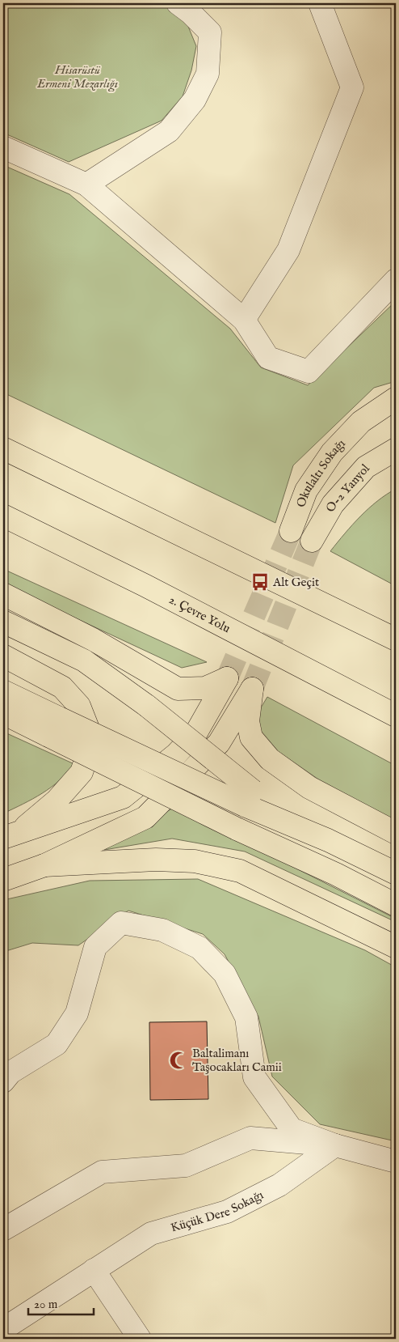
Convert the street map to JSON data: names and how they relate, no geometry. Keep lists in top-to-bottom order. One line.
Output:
{"streets":{"main road":["Okulaltı Sokağı","O-2 Yanyol","2. Çevre Yolu"],"street":["Küçük Dere Sokağı"]},"parks":["Hisarüstü Ermeni Mezarlığı"],"places":{"bus stop":["Alt Geçit"],"mosque":["Baltalimanı Taşocakları Camii"]},"scale_bar":"20 m"}
